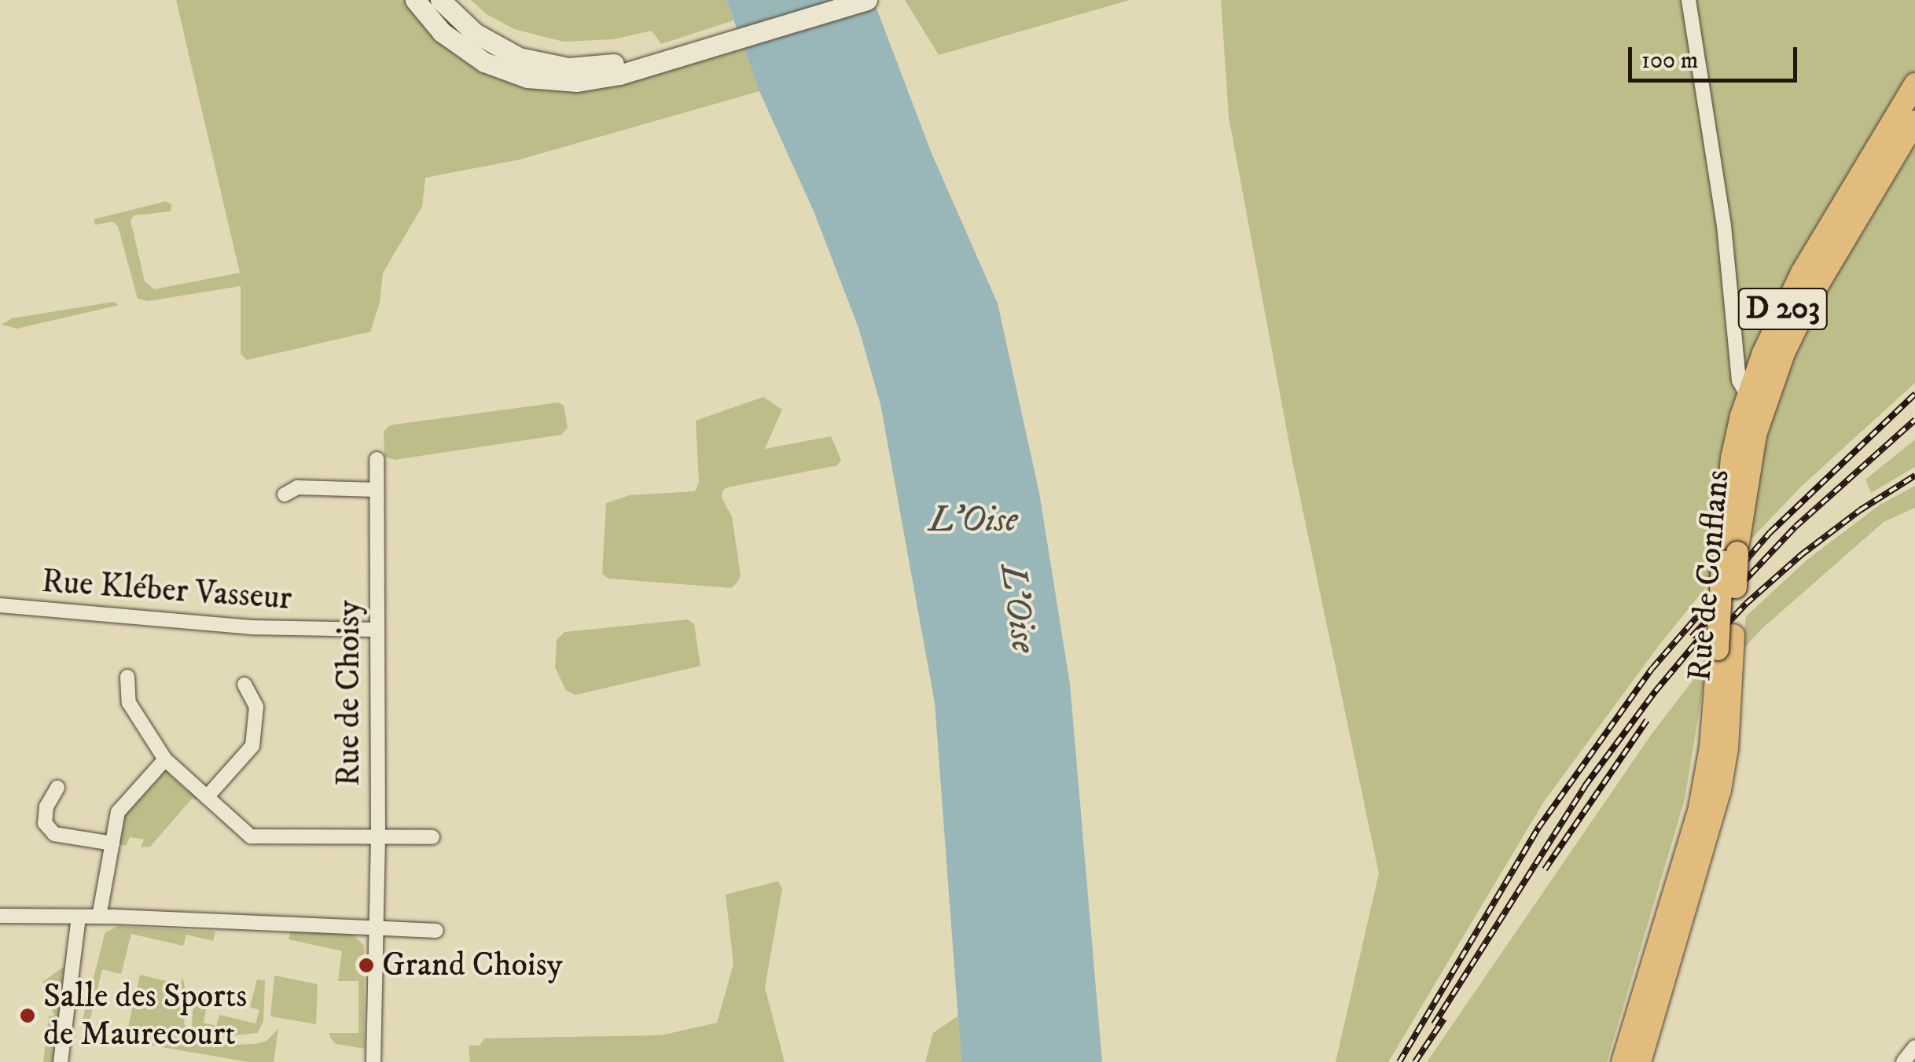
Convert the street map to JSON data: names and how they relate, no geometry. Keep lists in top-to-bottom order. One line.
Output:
{"streets":{"main road":["D 203","Rue de Conflans"],"street":["Rue Kléber Vasseur","Rue de Choisy"]},"crossings":[["Rue Kléber Vasseur","Rue de Choisy"]],"water":["L’Oise","L'Oise"],"places":["Grand Choisy","Salle des Sports de Maurecourt"],"scale_bar":"100 m"}
